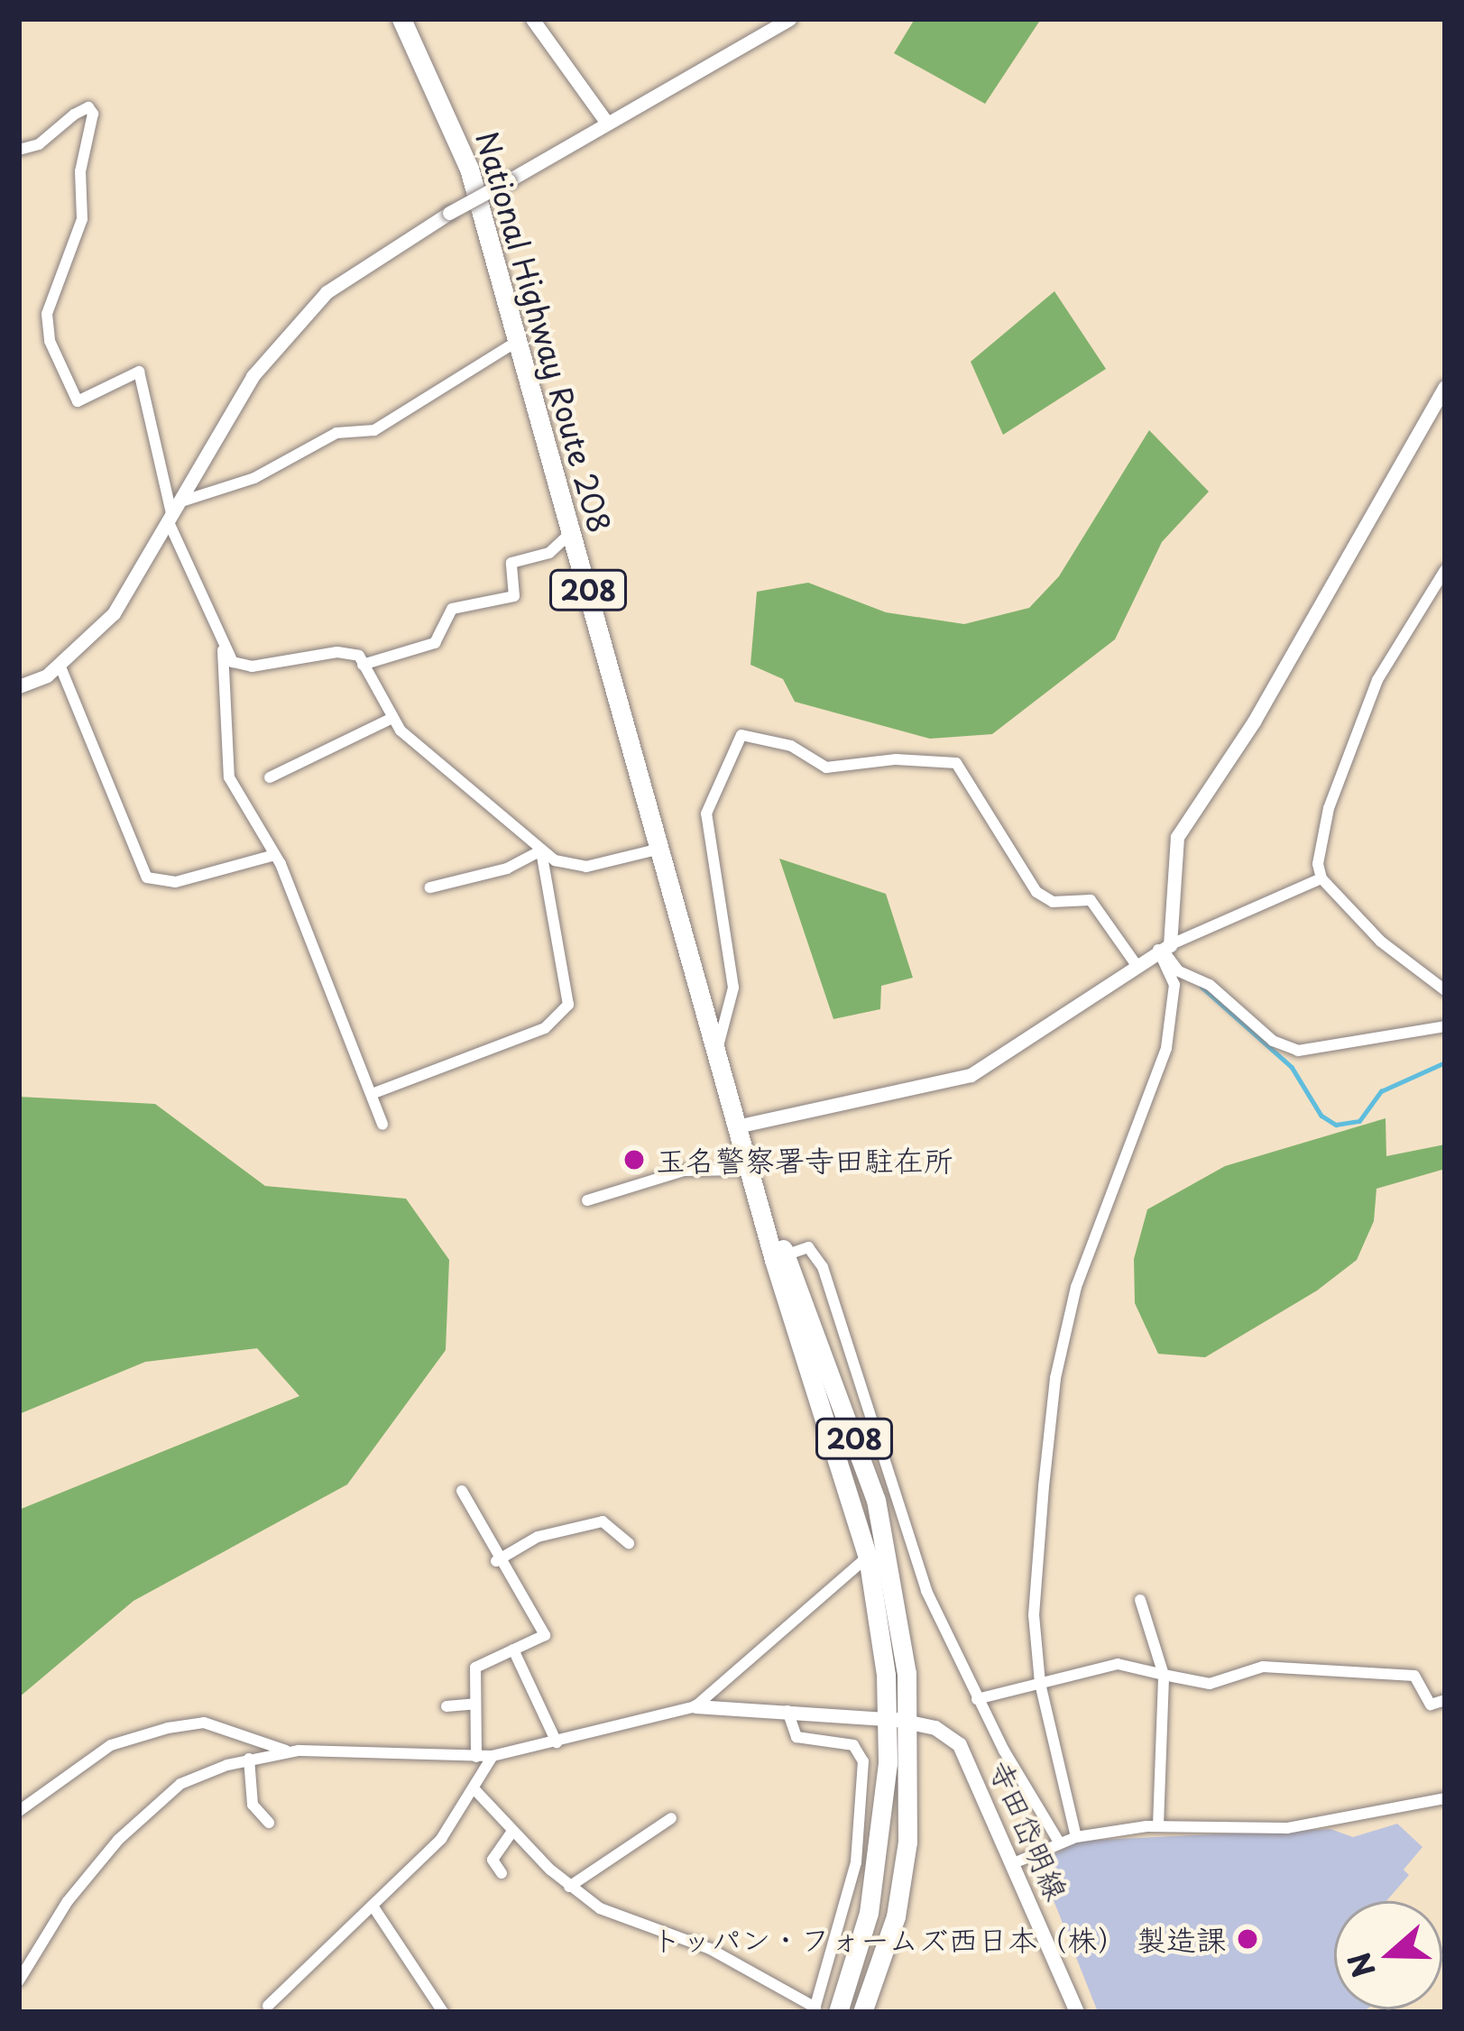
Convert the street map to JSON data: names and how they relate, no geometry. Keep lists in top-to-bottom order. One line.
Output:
{"streets":{"highway":["National Highway Route 208","208"],"main road":["寺田岱明線"]},"crossings":[["National Highway Route 208","寺田岱明線"]],"places":["玉名警察署寺田駐在所","トッパン・フォームズ西日本（株） 製造課"],"north":"left"}
